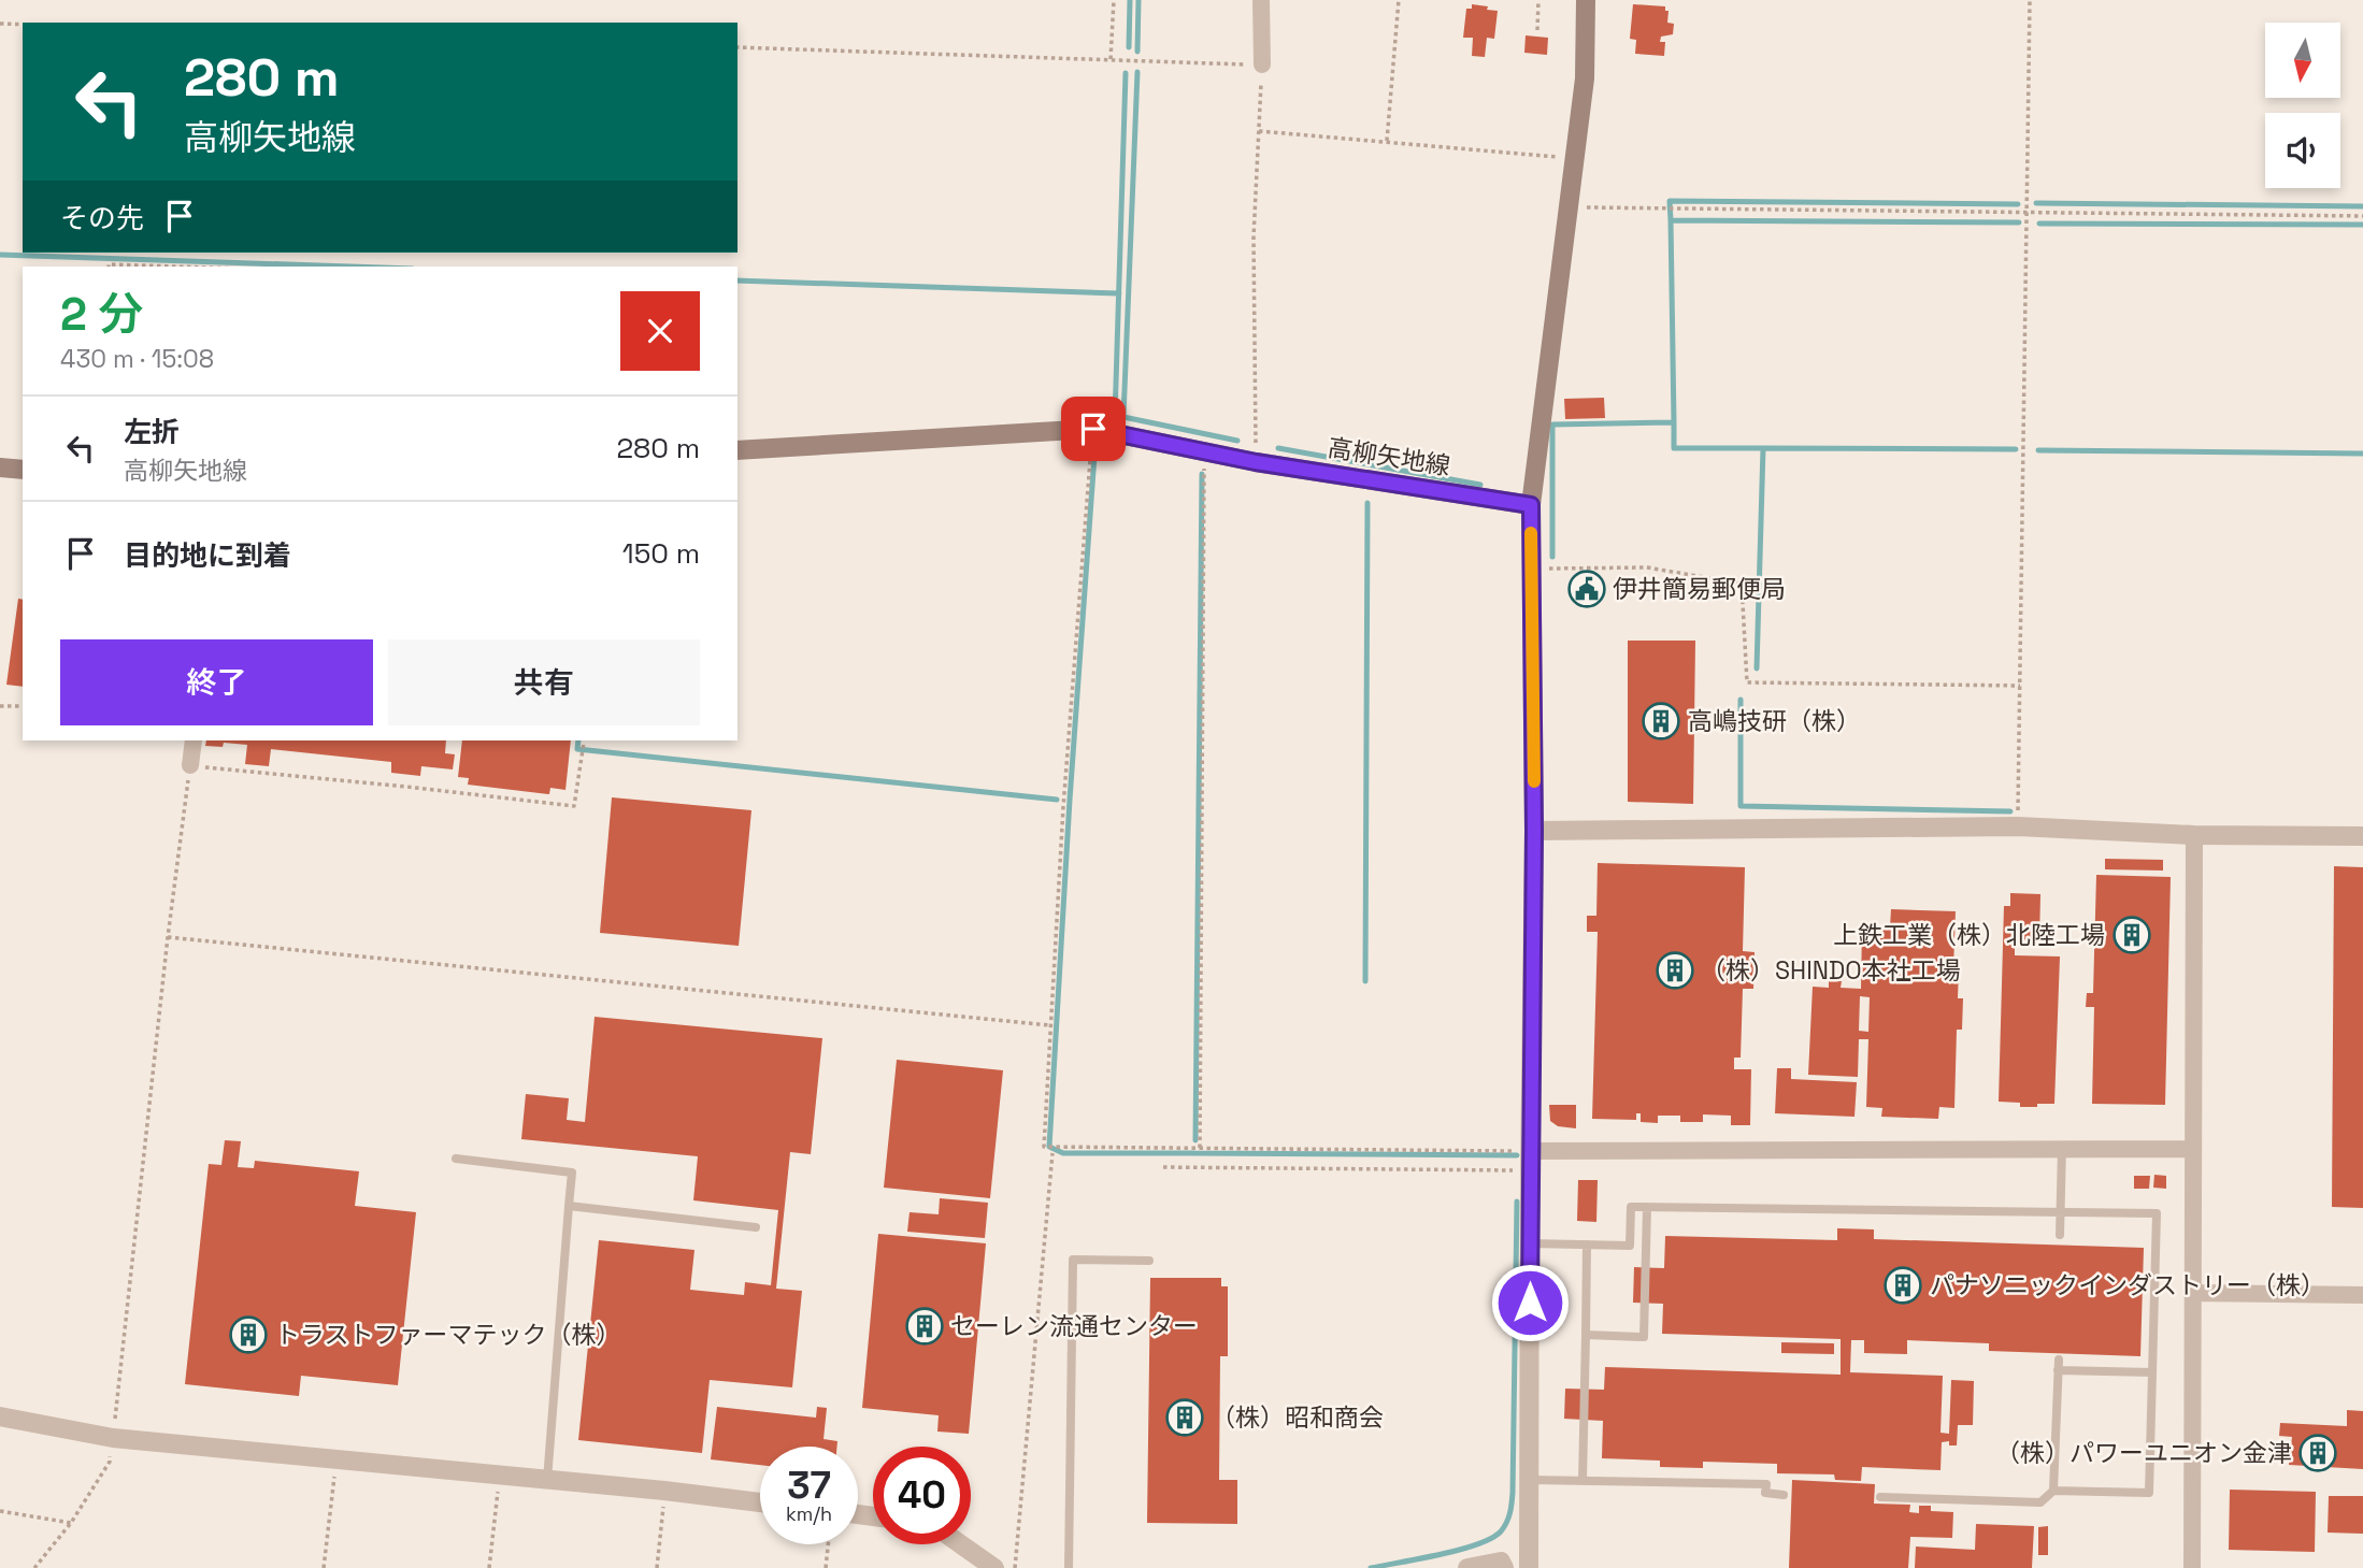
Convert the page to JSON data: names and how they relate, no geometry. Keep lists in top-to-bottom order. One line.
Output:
{"streets":{"main road":["高柳矢地線"]},"places":{"public building":["伊井簡易郵便局"],"building":["高嶋技研（株）","上鉄工業（株）北陸工場","（株）SHINDO本社工場","パナソニックインダストリー（株）","セーレン流通センター","トラストファーマテック（株）","（株）昭和商会","（株）パワーユニオン金津"]},"north":"bottom","page":{"turn":["280 m","高柳矢地線"],"then":"その先","heading":["2 分","430 m · 15:08"],"list":[{"name":"左折","note":"高柳矢地線","value":"280 m"},{"name":"目的地に到着","value":"150 m"}],"buttons":["終了","共有"],"speed":"37 km/h","limit":"40"}}
